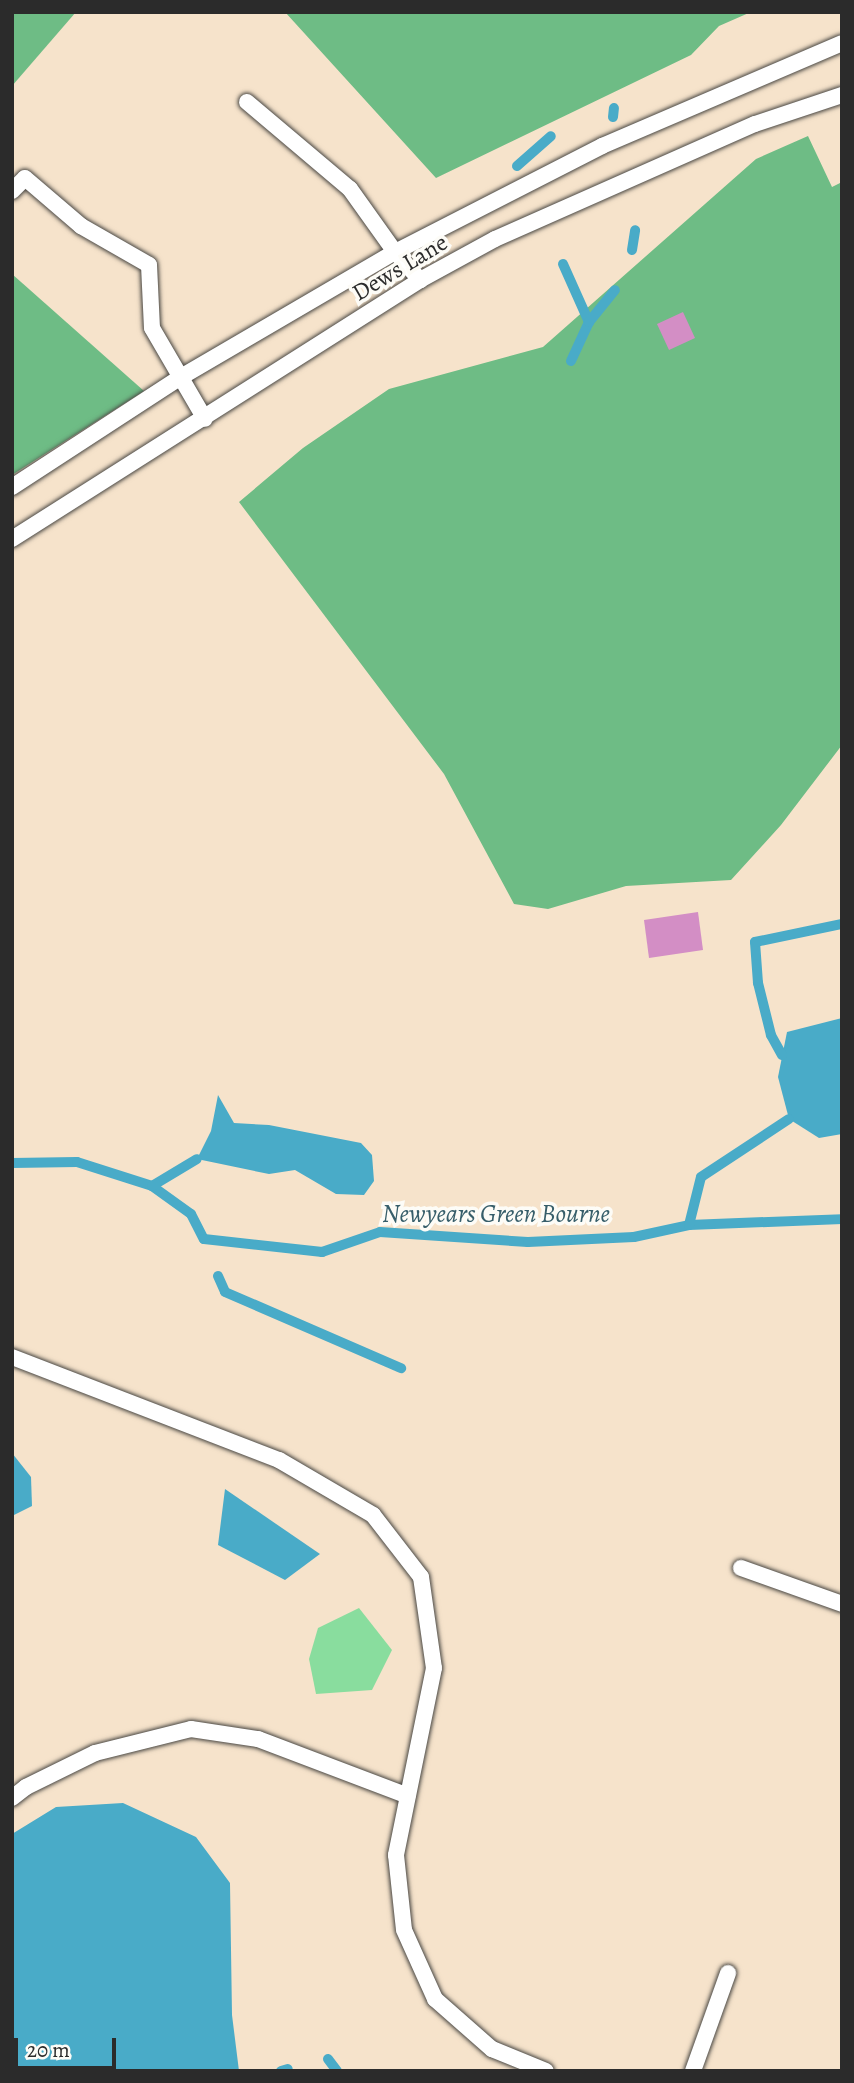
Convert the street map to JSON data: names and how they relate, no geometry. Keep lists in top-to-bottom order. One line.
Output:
{"streets":{"lane":["Dews Lane"]},"water":["Newyears Green Bourne"],"scale_bar":"20 m"}
